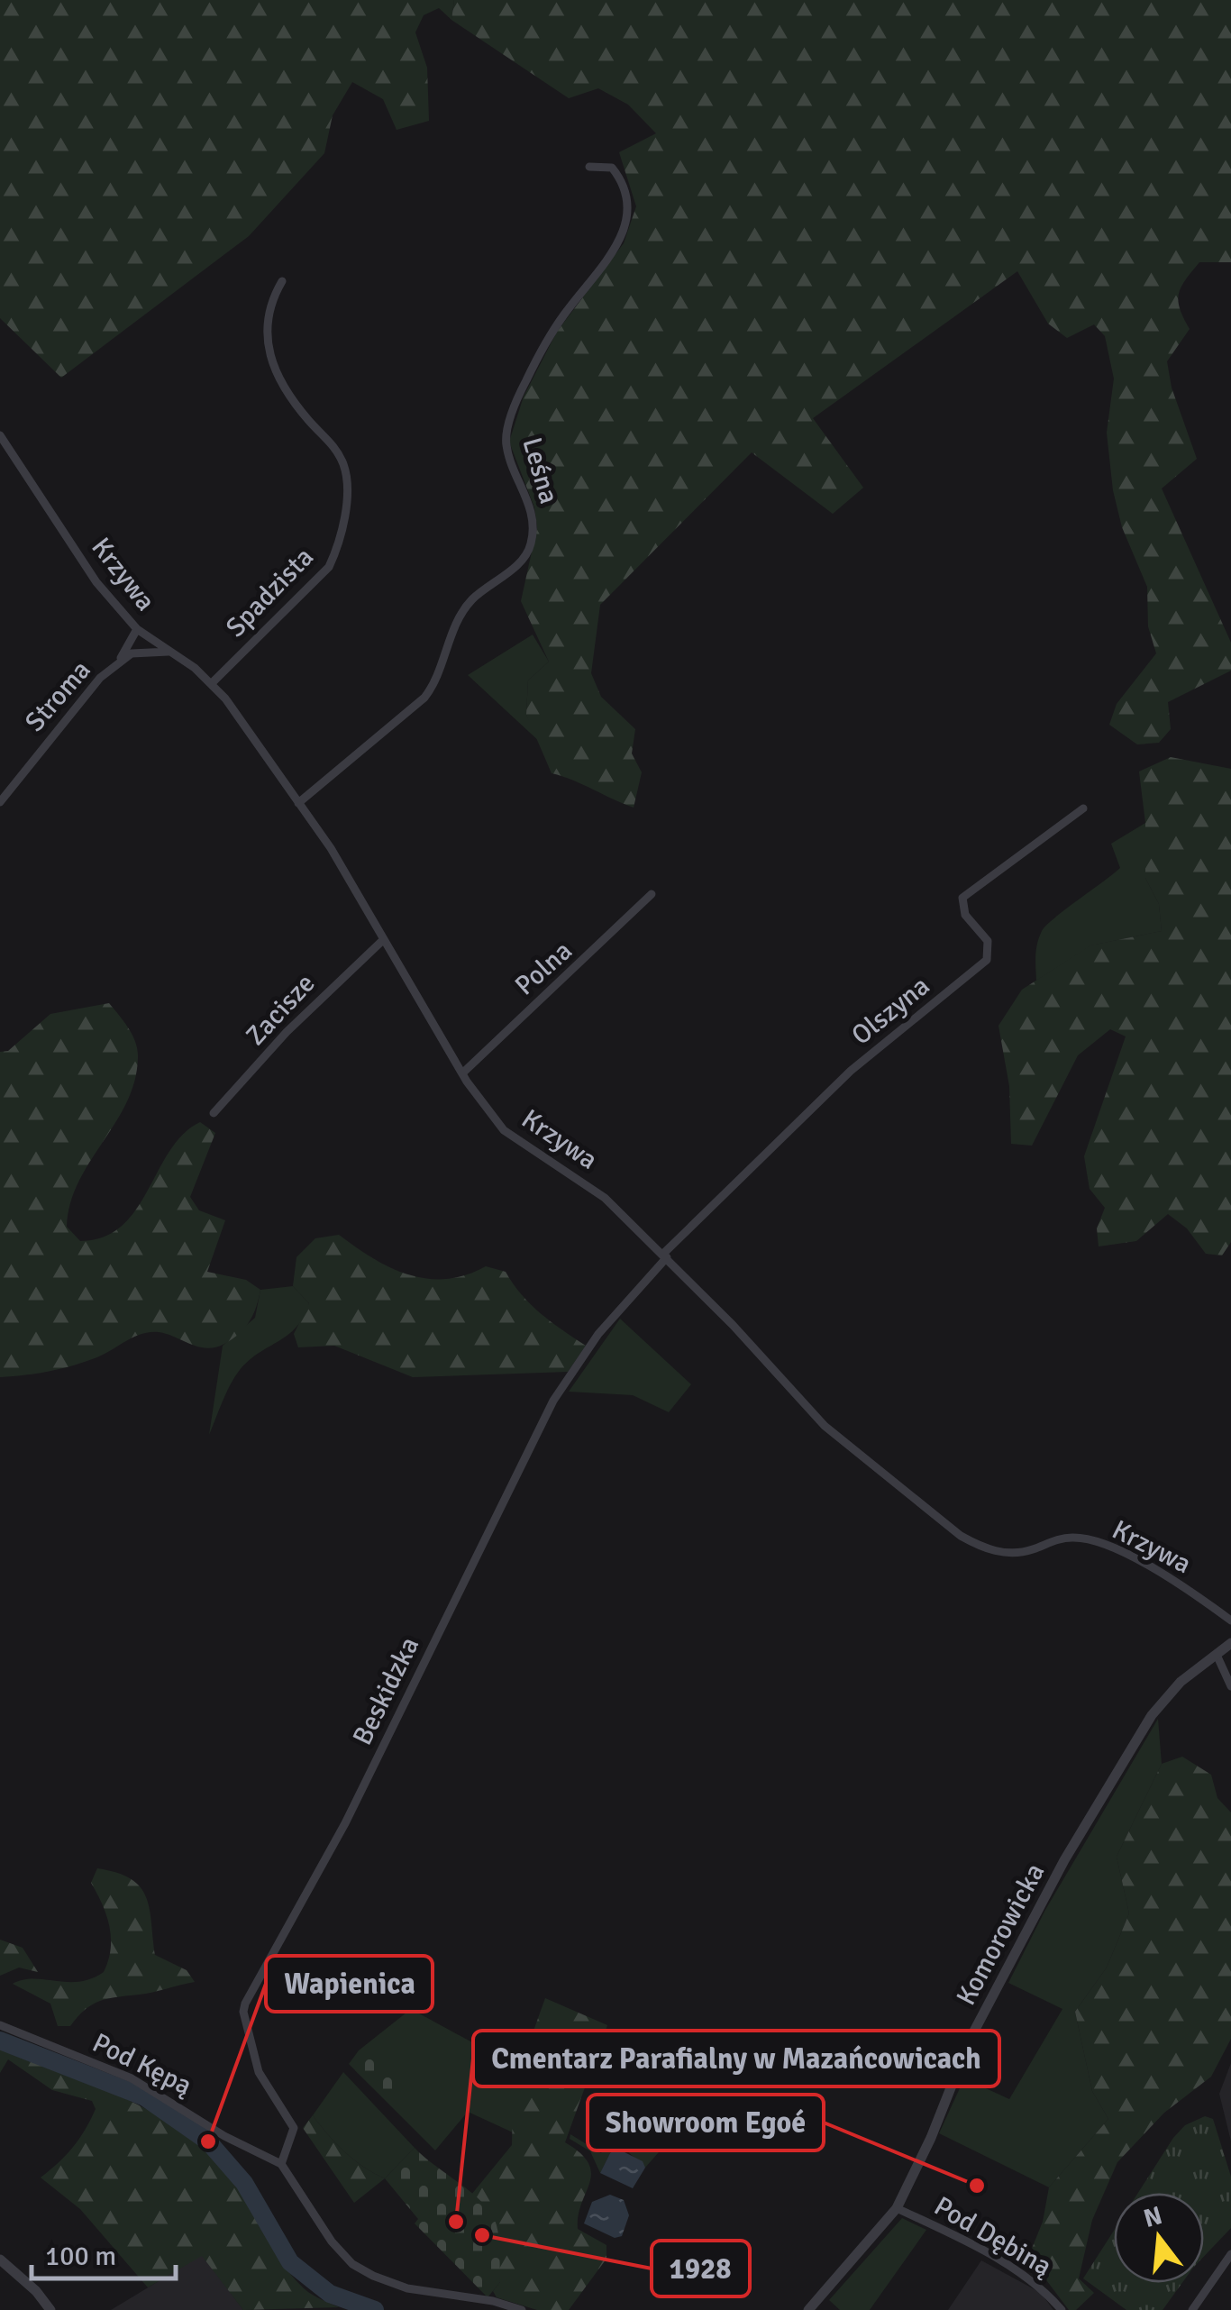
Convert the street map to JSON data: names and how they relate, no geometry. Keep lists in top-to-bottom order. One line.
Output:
{"streets":{"street":["Leśna","Krzywa","Spadzista","Stroma","Polna","Zacisze","Olszyna","Beskidzka","Komorowicka","Pod Kępą","Pod Dębiną"]},"crossings":[["Leśna","Krzywa"],["Krzywa","Spadzista"],["Krzywa","Stroma"],["Krzywa","Polna"],["Krzywa","Zacisze"],["Krzywa","Olszyna"],["Krzywa","Beskidzka"],["Olszyna","Beskidzka"],["Beskidzka","Pod Kępą"],["Komorowicka","Pod Dębiną"]],"places":["Wapienica","Showroom Egoé","Cmentarz Parafialny w Mazańcowicach","1928"],"scale_bar":"100 m","north":"top"}
